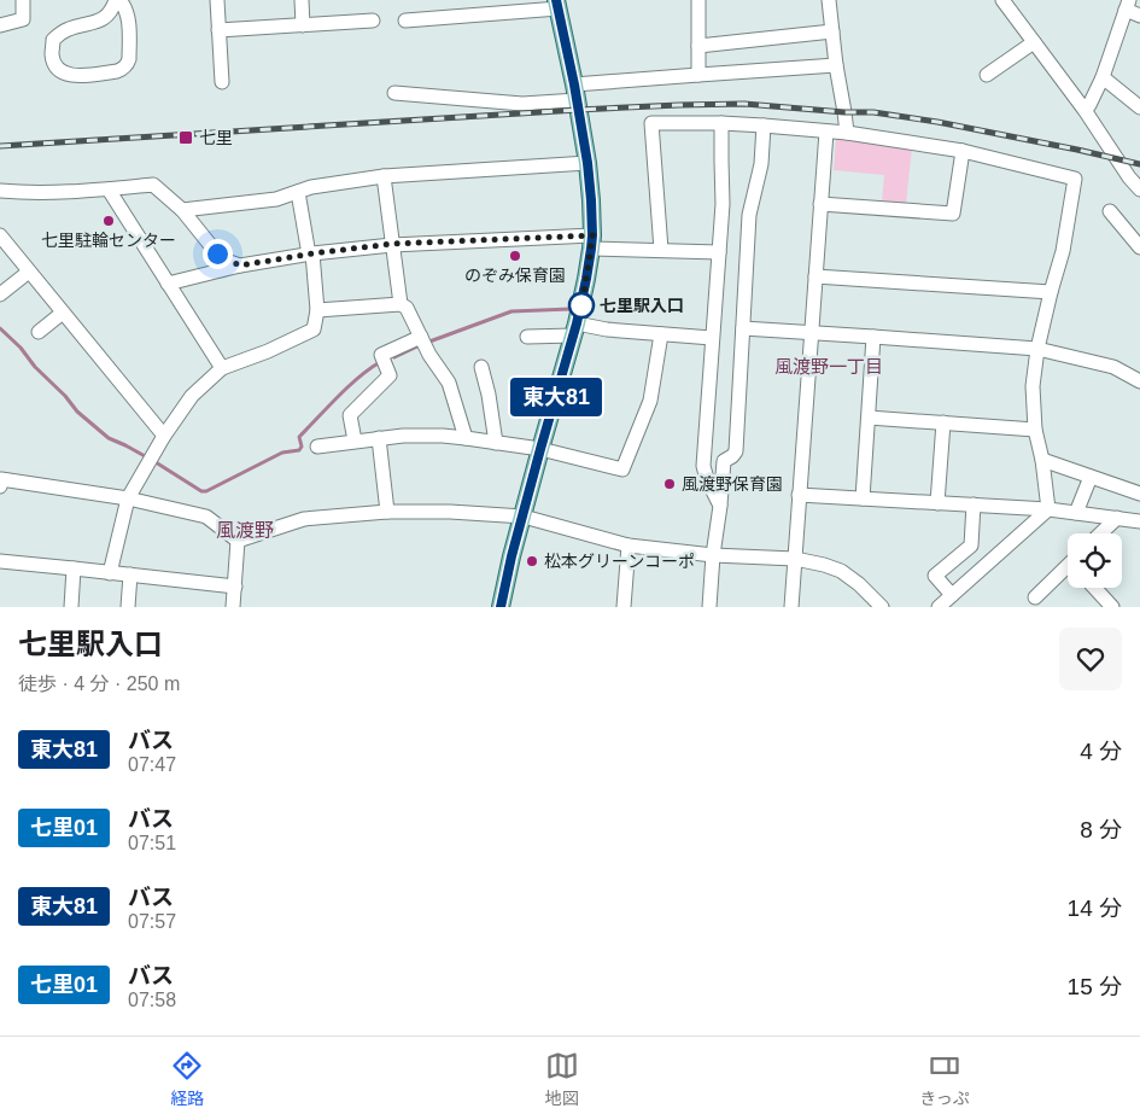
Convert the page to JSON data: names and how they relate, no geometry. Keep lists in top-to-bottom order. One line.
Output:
{"districts":["風渡野一丁目","風渡野"],"places":{"transit":["七里"],"other":["七里駐輪センター","のぞみ保育園","七里駅入口","風渡野保育園","松本グリーンコーポ"]},"lines":["bus line 東大81"],"page":{"on_map":"東大81","heading":["七里駅入口","徒歩 · 4 分 · 250 m"],"list":[{"mark":"東大81","name":"バス","note":"07:47","value":"4 分"},{"mark":"七里01","name":"バス","note":"07:51","value":"8 分"},{"mark":"東大81","name":"バス","note":"07:57","value":"14 分"},{"mark":"七里01","name":"バス","note":"07:58","value":"15 分"}],"tabs":["経路","地図","きっぷ"]}}
